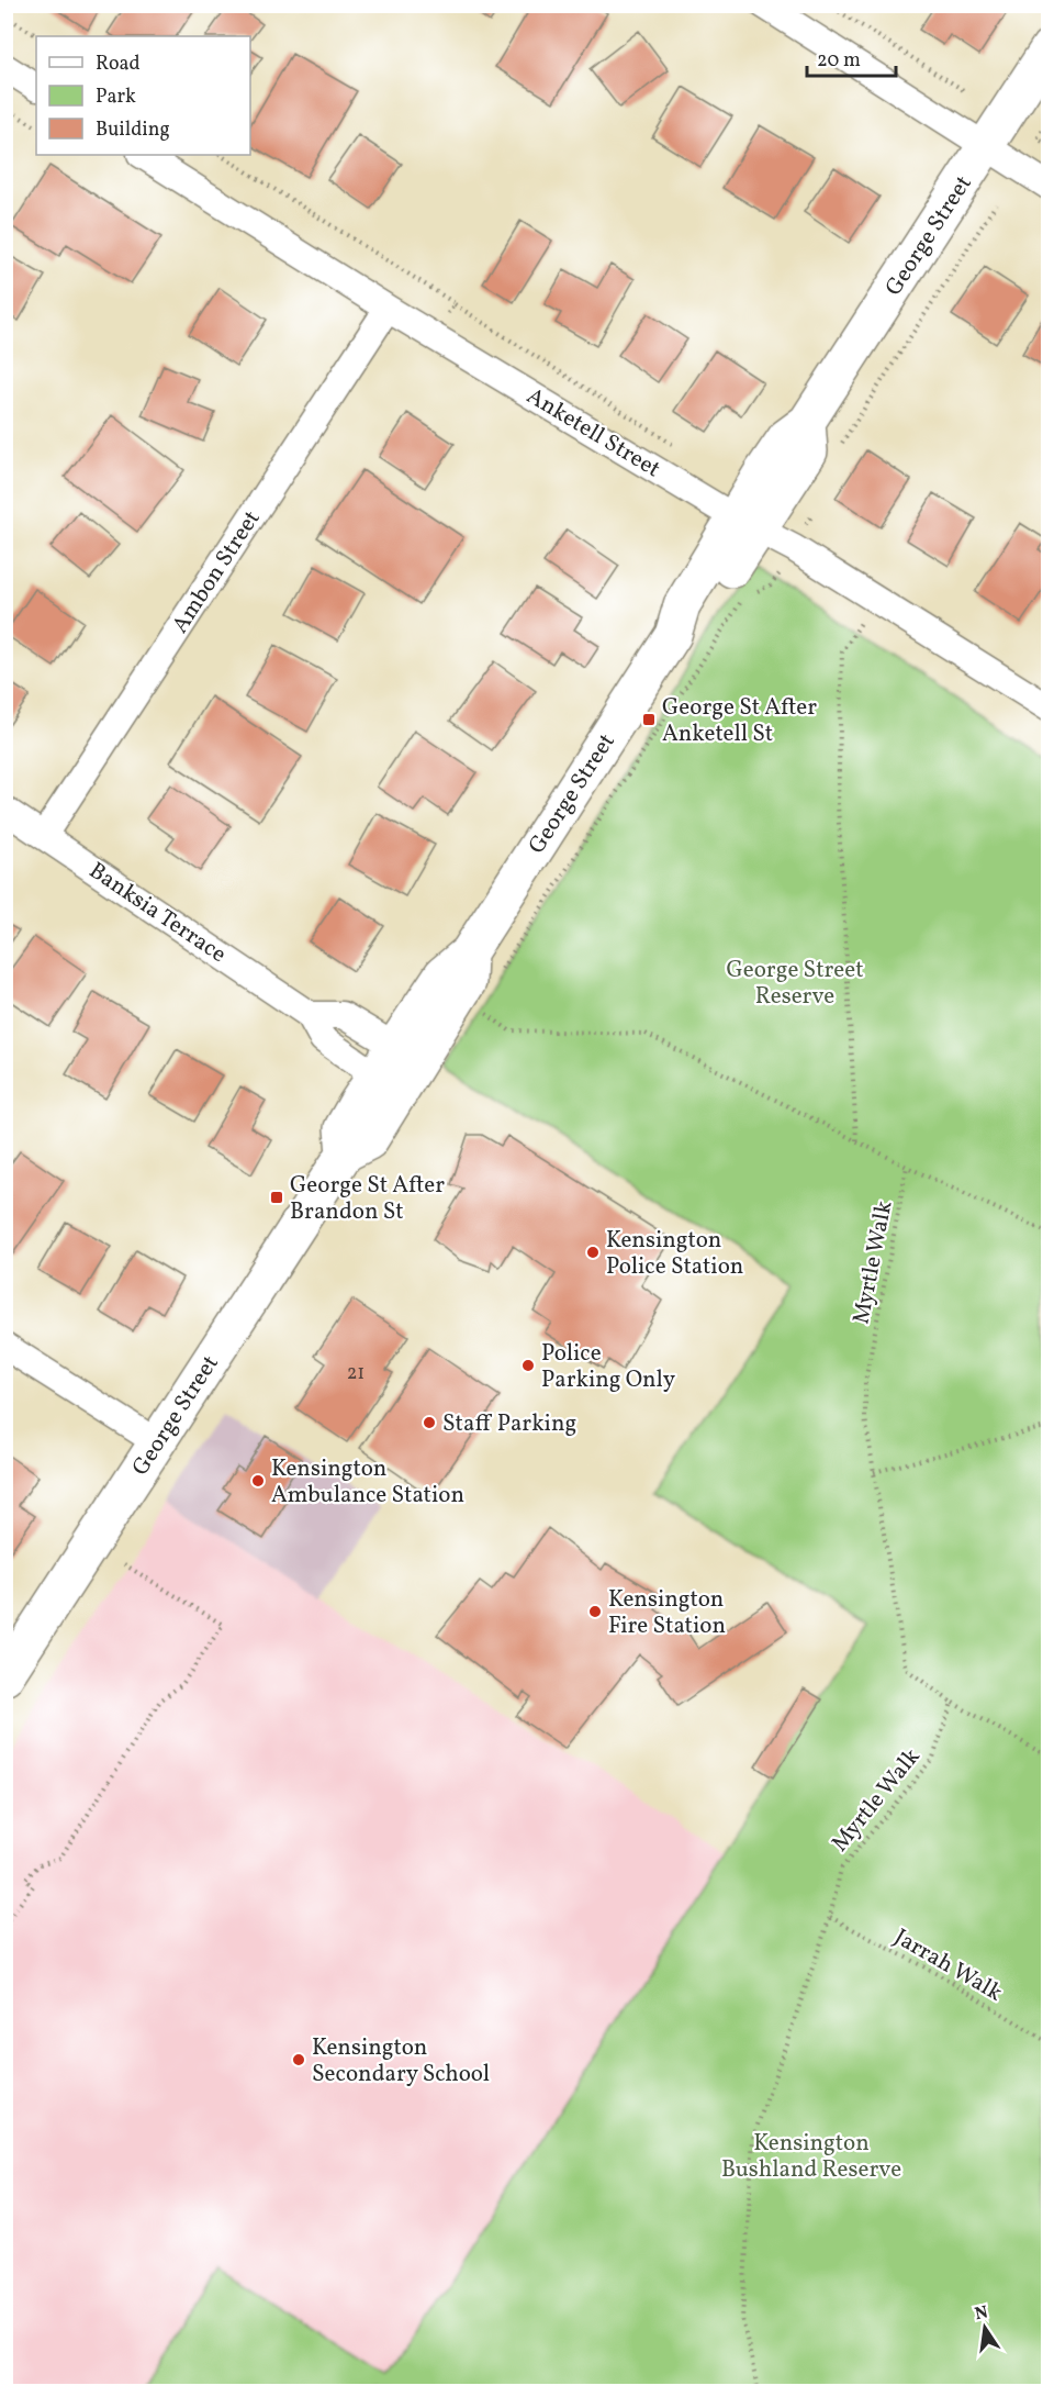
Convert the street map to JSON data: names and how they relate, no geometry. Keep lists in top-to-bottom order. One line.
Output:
{"streets":{"main road":["George Street"],"street":["Anketell Street","Ambon Street","Banksia Terrace"],"path":["Myrtle Walk","Jarrah Walk"]},"crossings":[["George Street","Anketell Street"],["George Street","Banksia Terrace"],["Anketell Street","Ambon Street"],["Ambon Street","Banksia Terrace"],["Myrtle Walk","Jarrah Walk"]],"parks":["George Street Reserve","Kensington Bushland Reserve"],"places":{"transit":["George St After Anketell St","George St After Brandon St"],"other":["Kensington Police Station","Police Parking Only","Staff Parking","Kensington Ambulance Station","Kensington Fire Station","Kensington Secondary School"]},"house_numbers":["21"],"legend":["Road","Park","Building"],"scale_bar":"20 m","north":"top"}
